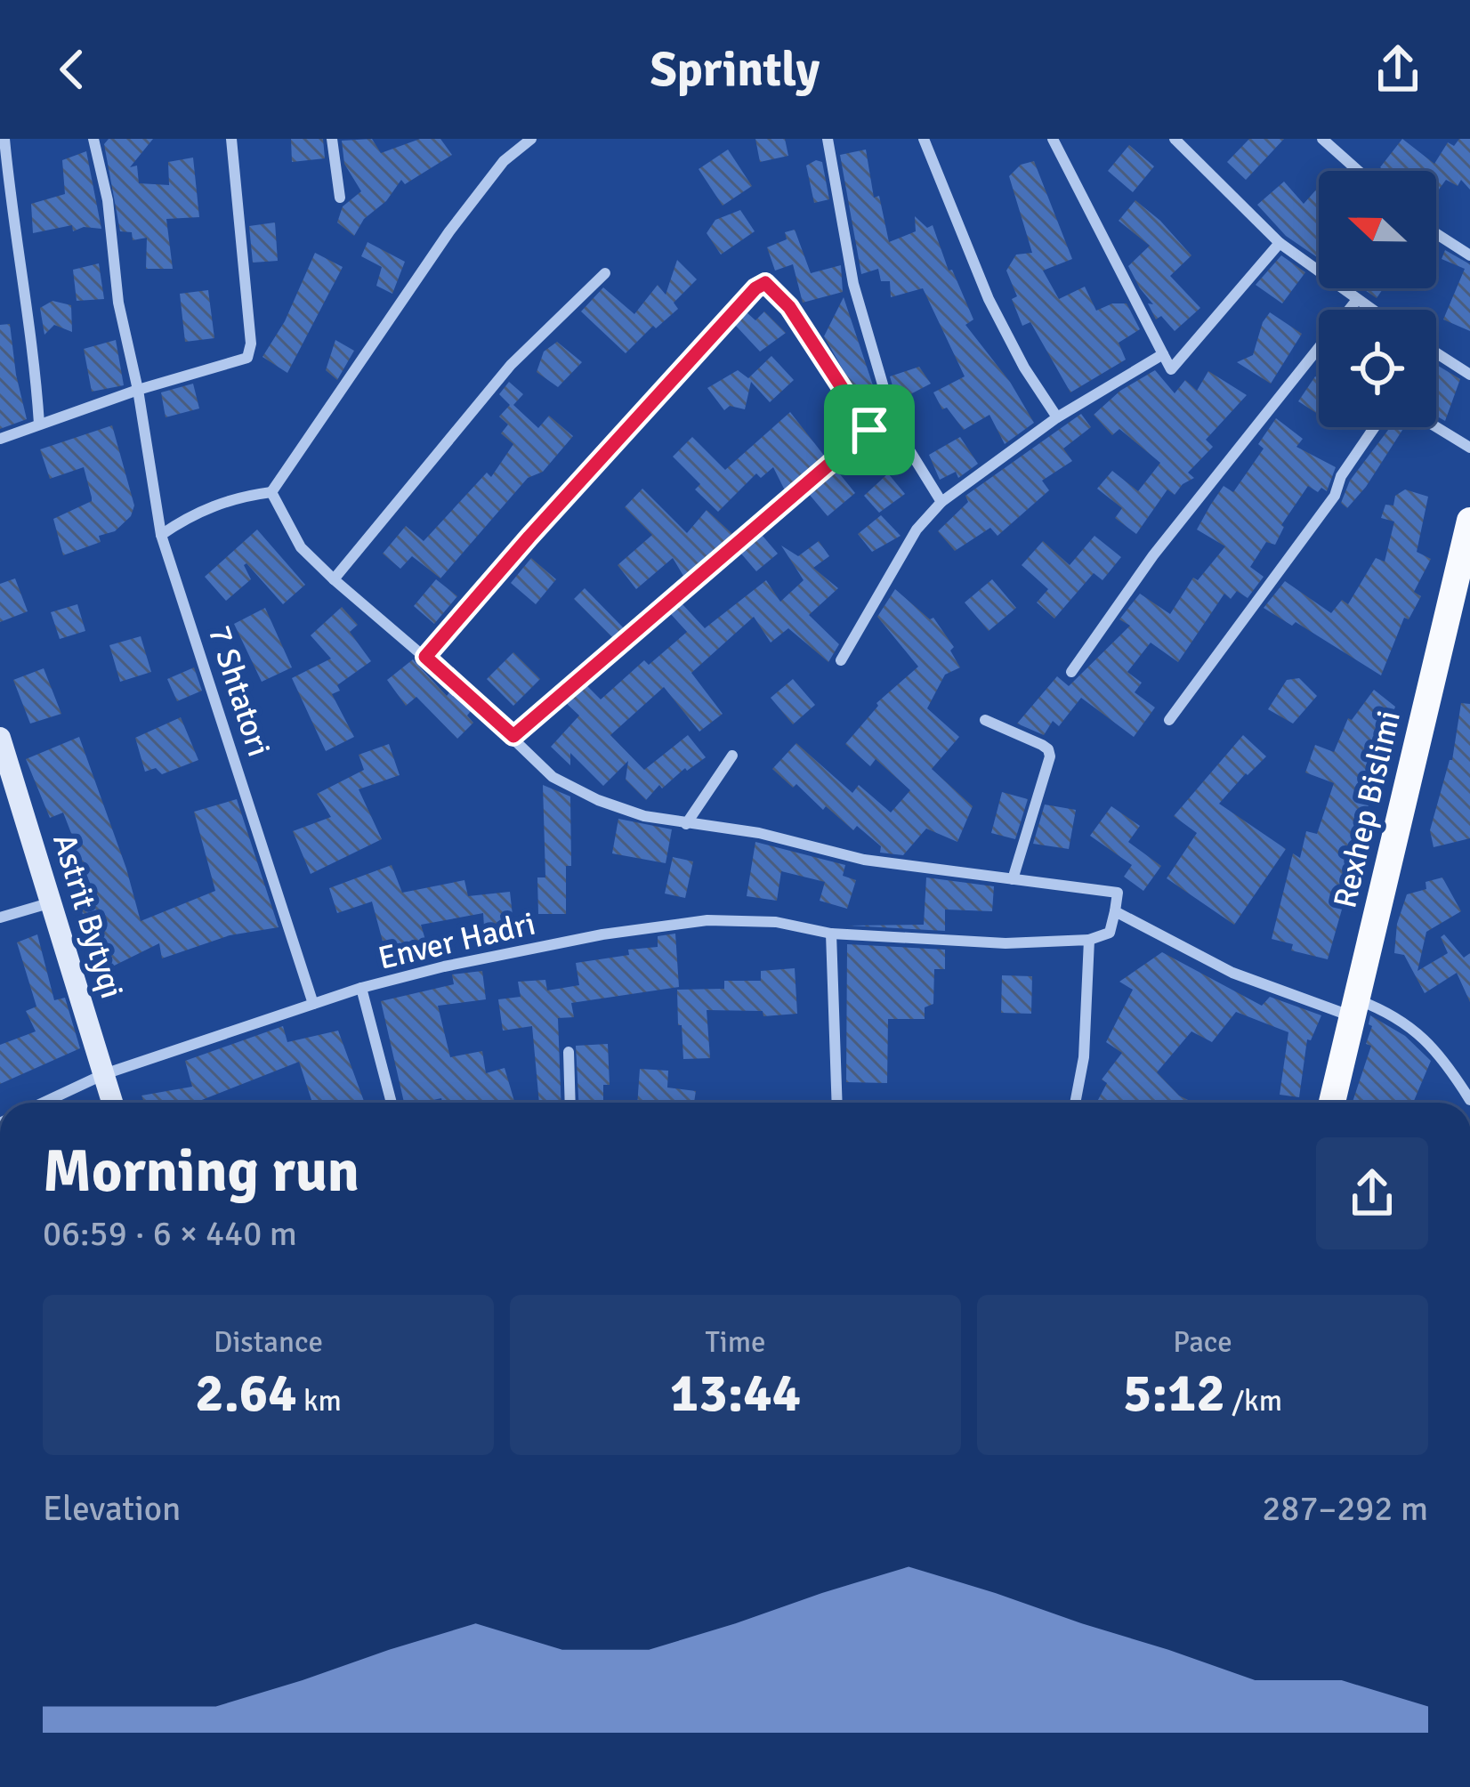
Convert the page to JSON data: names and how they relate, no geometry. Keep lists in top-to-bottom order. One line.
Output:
{"streets":{"main road":["Rexhep Bislimi"],"street":["7 Shtatori","Astrit Bytyqi","Enver Hadri"]},"crossings":[["7 Shtatori","Enver Hadri"],["Astrit Bytyqi","Enver Hadri"]],"north":"left","page":{"header":"Sprintly","heading":["Morning run","06:59 · 6 × 440 m"],"stats":[["Distance","2.64 km"],["Time","13:44"],["Pace","5:12 /km"]],"chart":["Elevation","287–292 m"]}}
